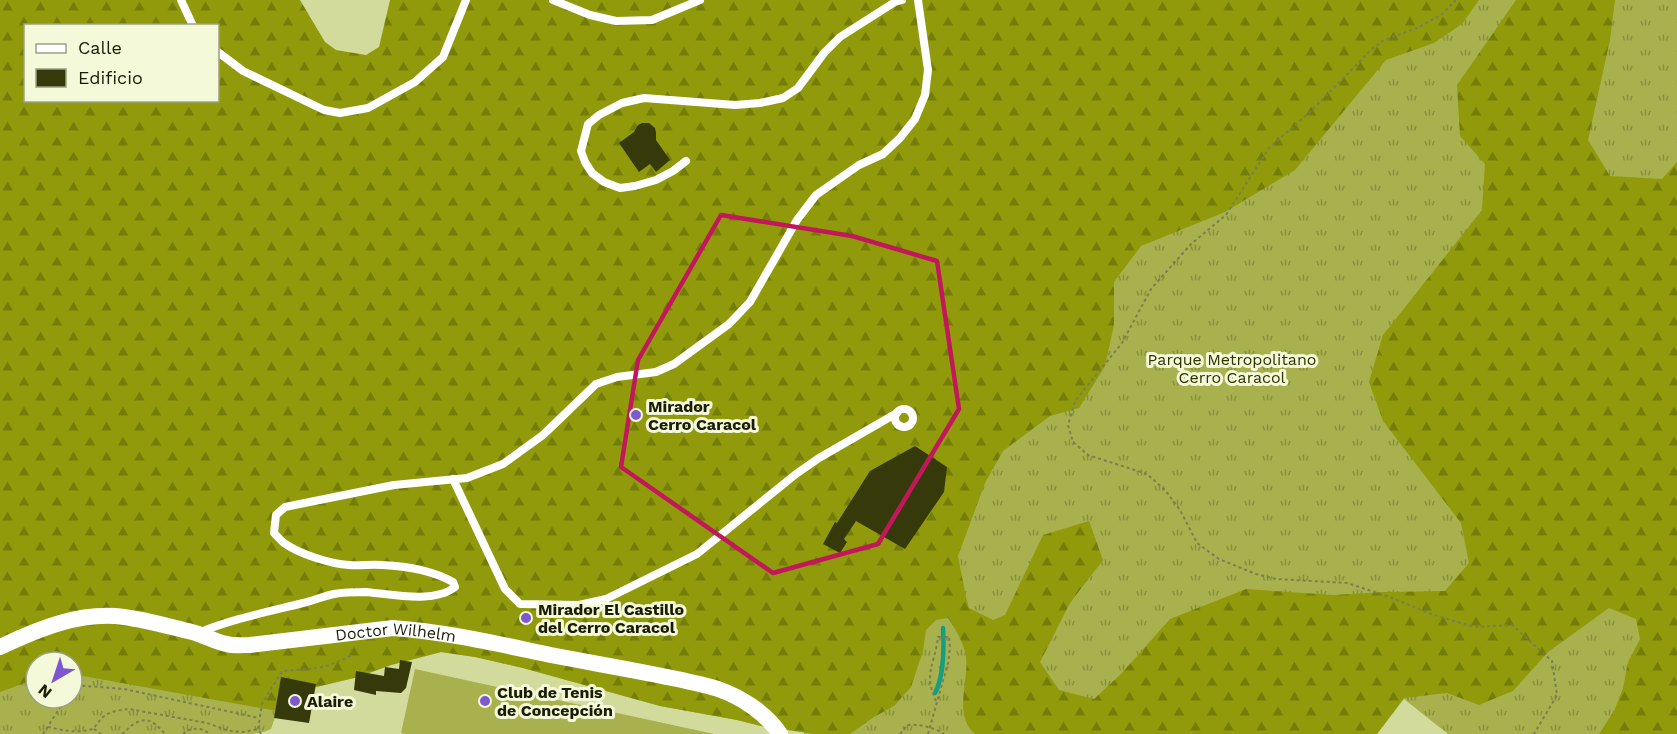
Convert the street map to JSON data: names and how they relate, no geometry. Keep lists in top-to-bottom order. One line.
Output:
{"streets":{"street":["Doctor Wilhelm"]},"parks":["Parque Metropolitano Cerro Caracol"],"places":["Mirador Cerro Caracol","Mirador El Castillo del Cerro Caracol","Alaire","Club de Tenis de Concepción"],"legend":["Calle","Edificio"],"north":"bottom left"}
